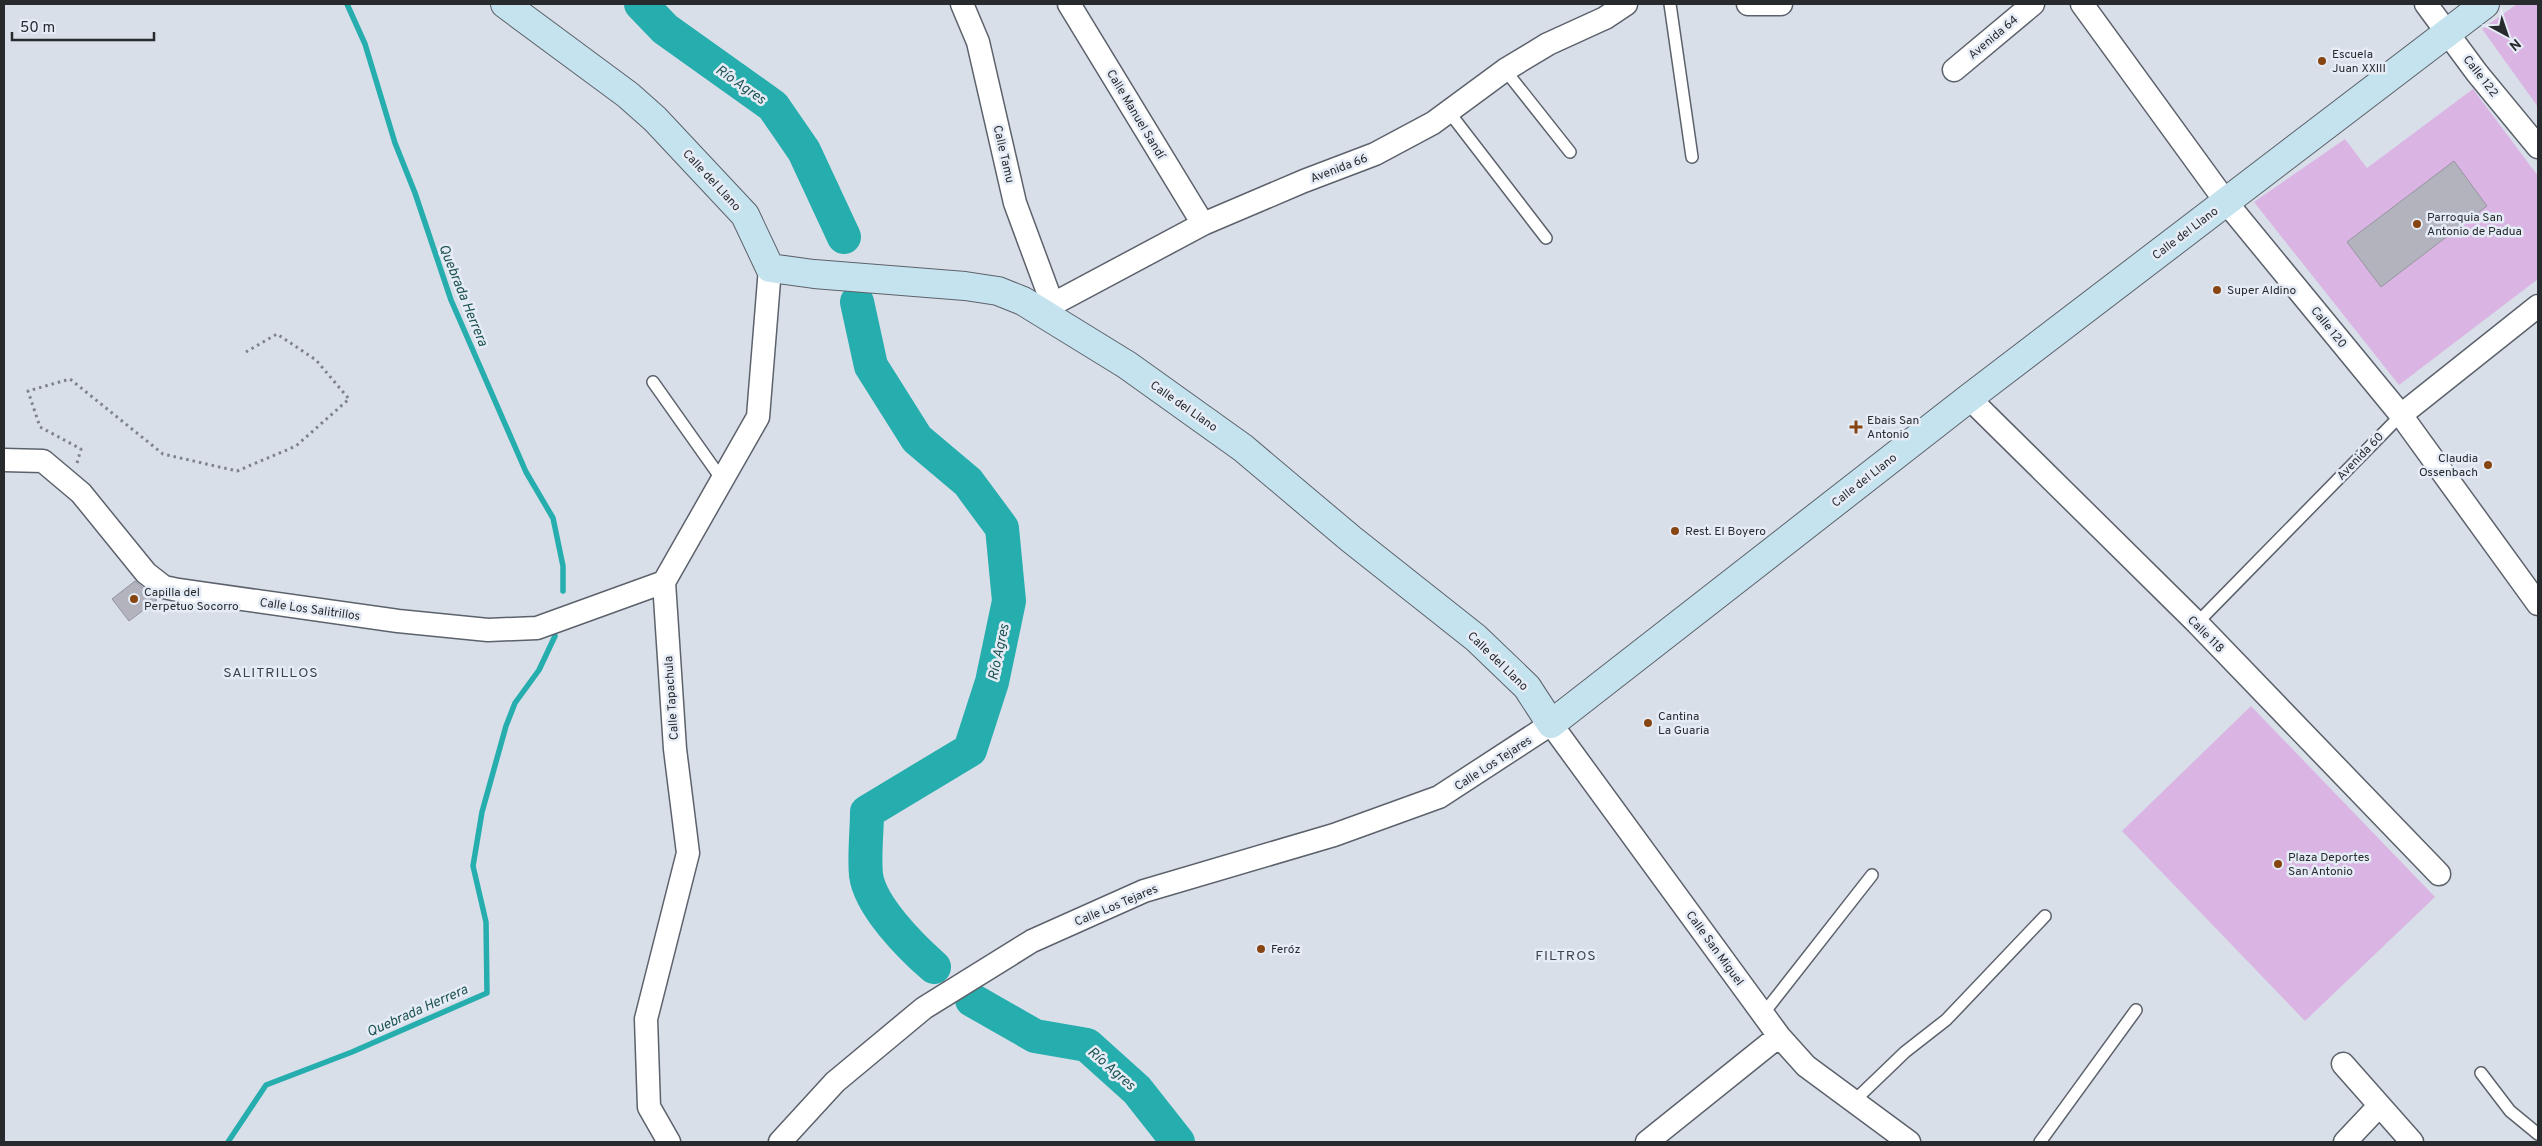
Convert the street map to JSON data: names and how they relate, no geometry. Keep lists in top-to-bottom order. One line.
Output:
{"streets":{"main road":["Calle del Llano"],"street":["Avenida 64","Calle 122","Calle Manuel Sandí","Calle Tamu","Avenida 66","Calle 120","Avenida 60","Calle Los Salitrillos","Calle 118","Calle Tapachula","Calle Los Tejares","Calle San Miguel"]},"crossings":[["Calle 122","Calle del Llano"],["Calle Manuel Sandí","Avenida 66"],["Calle Tamu","Avenida 66"],["Calle Tamu","Calle del Llano"],["Avenida 66","Calle del Llano"],["Calle del Llano","Calle 120"],["Calle del Llano","Calle 118"],["Calle del Llano","Calle Los Tejares"],["Calle del Llano","Calle San Miguel"],["Calle 120","Avenida 60"],["Avenida 60","Calle 118"],["Calle Los Salitrillos","Calle Tapachula"],["Calle Los Tejares","Calle San Miguel"]],"districts":["SALITRILLOS","FILTROS"],"water":["Río Agres","Quebrada Herrera"],"places":{"other":["Escuela Juan XXIII","Parroquia San Antonio de Padua","Super Aldino","Claudia Ossenbach","Rest. El Boyero","Capilla del Perpetuo Socorro","Cantina La Guaria","Plaza Deportes San Antonio","Feróz"],"health":["Ebais San Antonio"]},"scale_bar":"50 m","north":"bottom right"}
